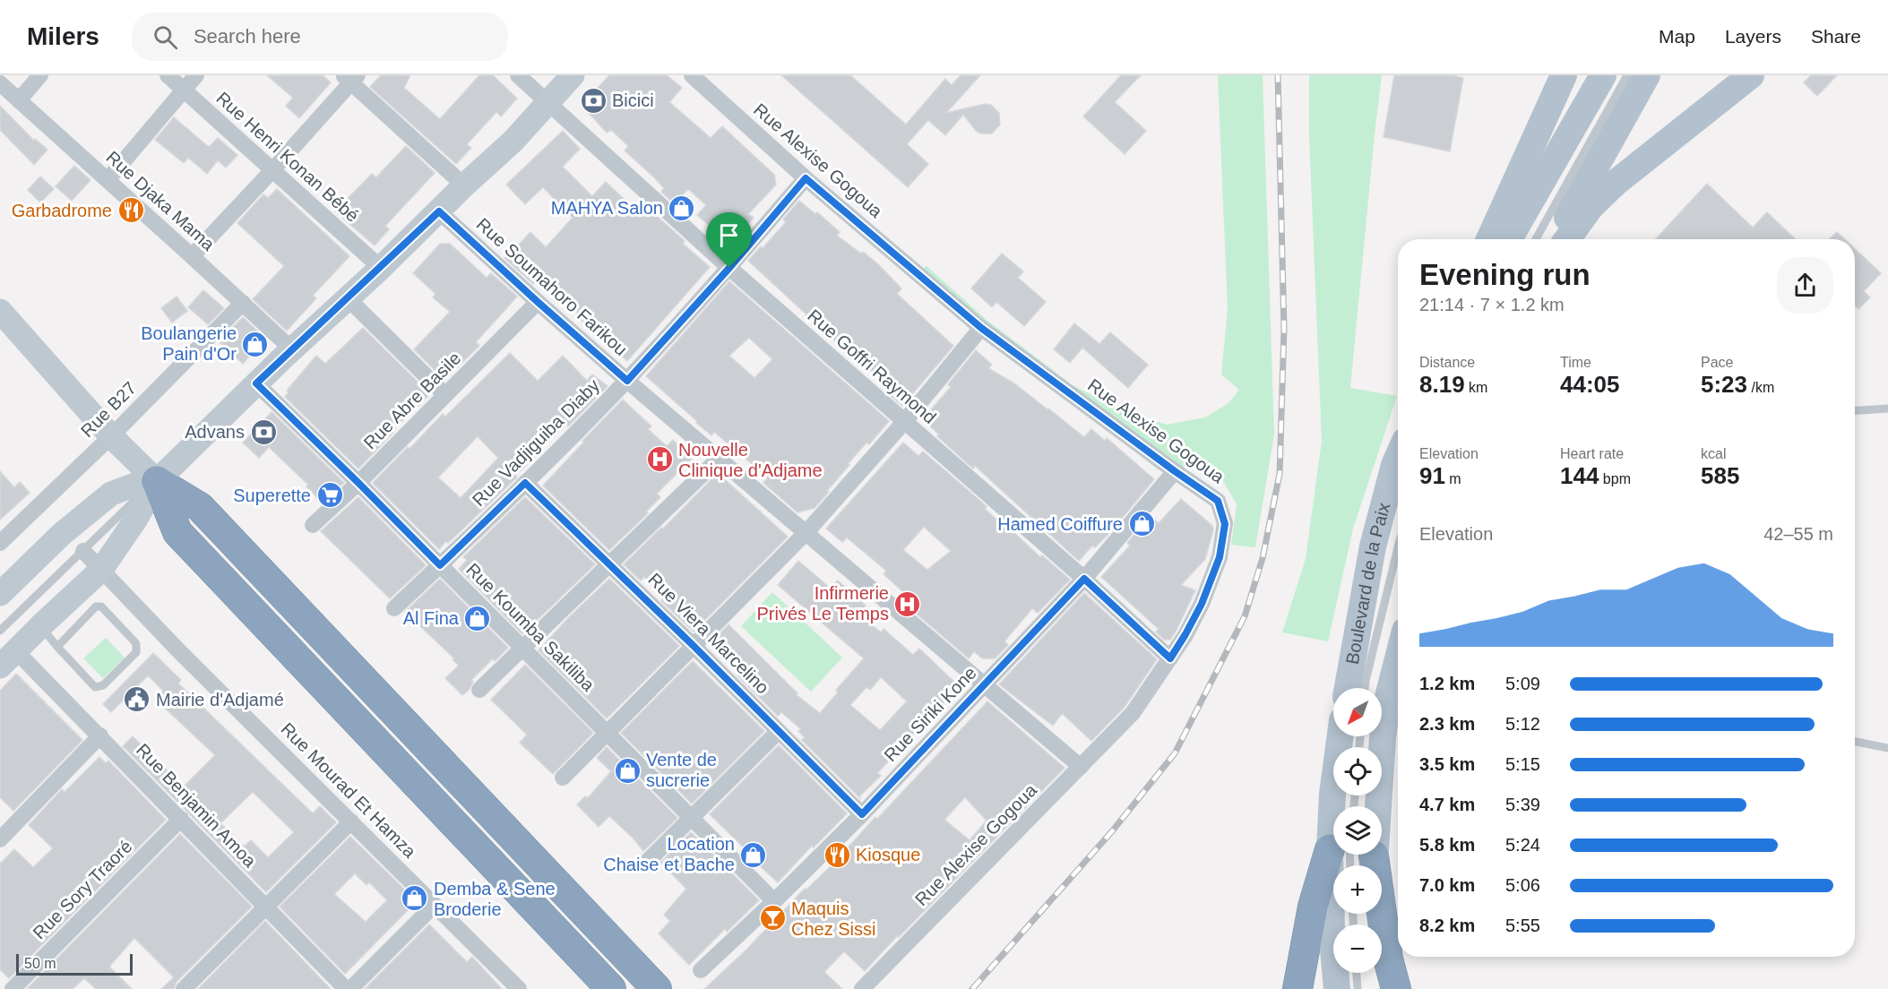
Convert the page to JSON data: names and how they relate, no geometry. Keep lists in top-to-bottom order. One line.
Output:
{"streets":{"main road":["Boulevard de la Paix"],"street":["Rue Henri Konan Bébé","Rue Alexise Gogoua","Rue Djaka Mama","Rue Soumahoro Farikou","Rue Goffri Raymond","Rue Abre Basile","Rue B27","Rue Vadjiguiba Diaby","Rue Koumba Sakiliba","Rue Viera Marcelino","Rue Siriki Kone","Rue Mourad Et Hamza","Rue Benjamin Amoa","Rue Sory Traoré"]},"crossings":[["Rue Alexise Gogoua","Rue Soumahoro Farikou"],["Rue Alexise Gogoua","Rue Goffri Raymond"],["Rue Alexise Gogoua","Rue Vadjiguiba Diaby"],["Rue Alexise Gogoua","Rue Siriki Kone"],["Rue Djaka Mama","Rue B27"],["Rue Soumahoro Farikou","Rue Abre Basile"],["Rue Soumahoro Farikou","Rue Vadjiguiba Diaby"],["Rue Soumahoro Farikou","Rue Siriki Kone"],["Rue Goffri Raymond","Rue Vadjiguiba Diaby"],["Rue Goffri Raymond","Rue Siriki Kone"],["Rue Abre Basile","Rue Koumba Sakiliba"],["Rue Vadjiguiba Diaby","Rue Koumba Sakiliba"],["Rue Vadjiguiba Diaby","Rue Viera Marcelino"],["Rue Koumba Sakiliba","Rue Siriki Kone"],["Rue Viera Marcelino","Rue Siriki Kone"],["Rue Benjamin Amoa","Rue Sory Traoré"]],"places":{"bank":["Bicici","Advans"],"shop":["MAHYA Salon","Boulangerie Pain d'Or","Hamed Coiffure","Al Fina","Vente de sucrerie","Location Chaise et Bache","Demba & Sene Broderie"],"restaurant":["Garbadrome","Kiosque"],"hospital":["Nouvelle Clinique d'Adjame","Infirmerie Privés Le Temps"],"supermarket":["Superette"],"public building":["Mairie d'Adjamé"],"bar":["Maquis Chez Sissi"]},"scale_bar":"50 m","north":"bottom left","page":{"header":"Milers","search":"Search here","nav":["Map","Layers","Share"],"heading":["Evening run","21:14 · 7 × 1.2 km"],"stats":[["Distance","8.19 km"],["Time","44:05"],["Pace","5:23 /km"],["Elevation","91 m"],["Heart rate","144 bpm"],["kcal","585"]],"chart":["Elevation","42–55 m"],"list":[{"name":"1.2 km","note":"5:09"},{"name":"2.3 km","note":"5:12"},{"name":"3.5 km","note":"5:15"},{"name":"4.7 km","note":"5:39"},{"name":"5.8 km","note":"5:24"},{"name":"7.0 km","note":"5:06"},{"name":"8.2 km","note":"5:55"}],"map_buttons":["+","−"],"scale":"50 m"}}
